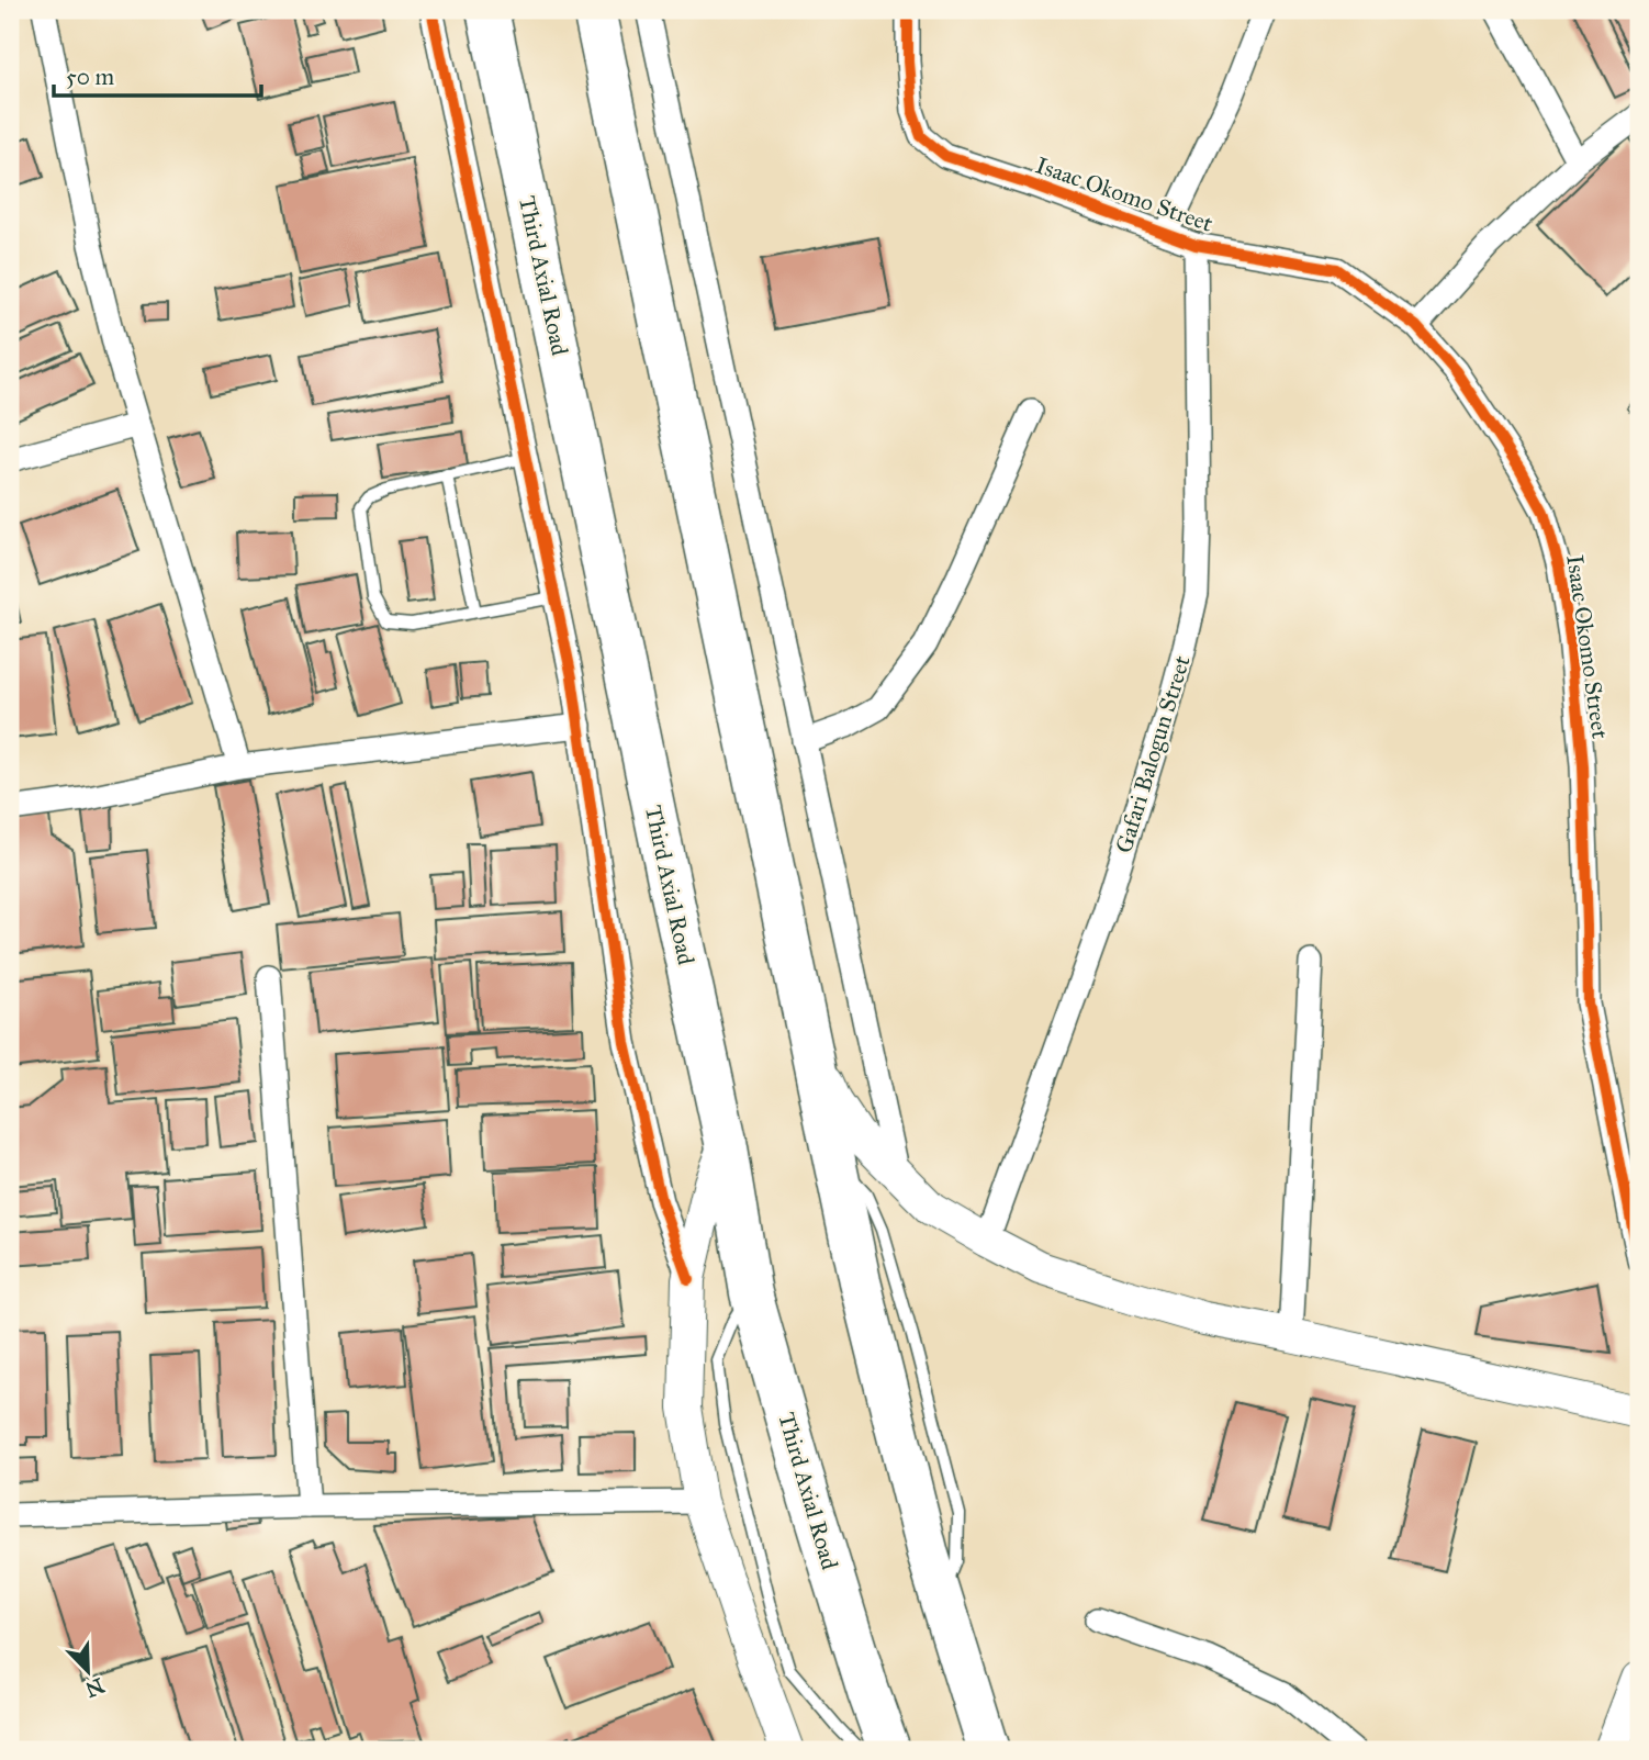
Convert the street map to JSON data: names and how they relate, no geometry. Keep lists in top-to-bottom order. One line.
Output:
{"streets":{"highway":["Third Axial Road"],"street":["Isaac Okomo Street","Gafari Balogun Street"]},"crossings":[["Isaac Okomo Street","Gafari Balogun Street"]],"scale_bar":"50 m","north":"bottom right"}
